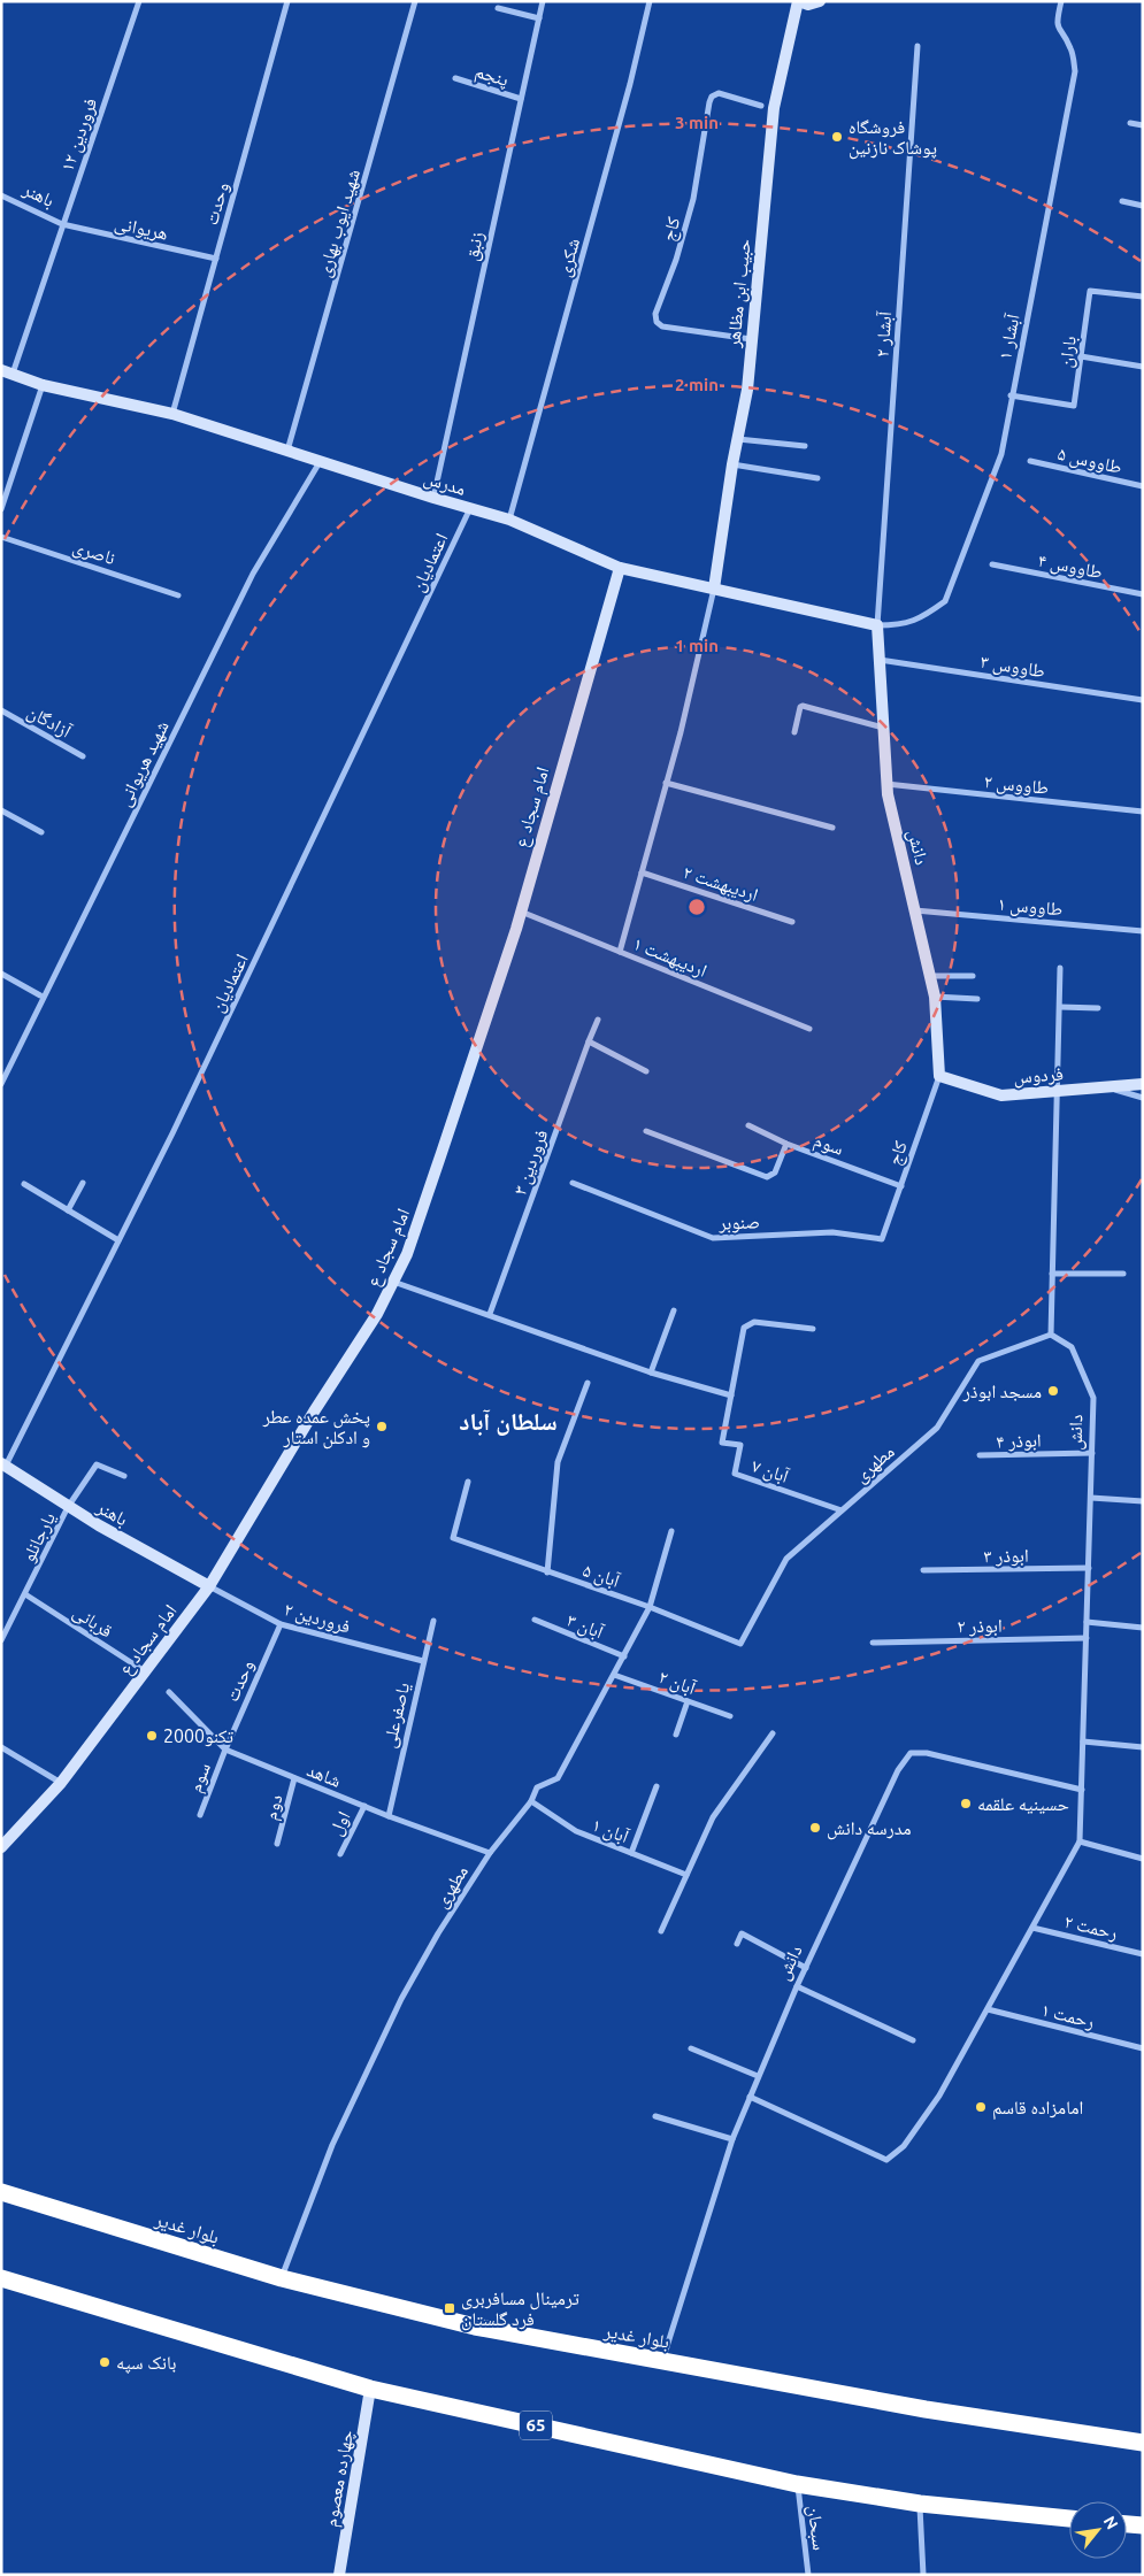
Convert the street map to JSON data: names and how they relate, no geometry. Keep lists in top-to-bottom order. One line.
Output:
{"streets":{"highway":["بلوار غدیر","65"],"street":["پنجم","۱۲ فروردین","باهنر","وحدت","شهید ایوب بهاری","هریوانی","کاج","زنبق","شکری","حبیب ابن مظاهر","آبشار ۲","آبشار ۱","باران","طاووس ۵","مدرس","ناصری","اعتمادیان","طاووس ۴","طاووس ۳","آزادگان","شهید هریوانی","طاووس ۲","امام سجاد ع","دانش","اردیبهشت ۲","طاووس ۱","اردیبهشت ۱","فردوس","سوم","فروردین ۳","صنوبر","ابوذر ۴","مطهری","آبان ۷","یارجانلو","ابوذر ۳","آبان ۵","فروردین ۲","قربانی","آبان ۳","ابوذر ۲","آبان ۲","یاصفرعلی","شاهد","دوم","اول","آبان ۱","رحمت ۲","رحمت ۱","چهارده معصوم","سبحان"]},"crossings":[["پنجم","زنبق"],["۱۲ فروردین","باهنر"],["۱۲ فروردین","هریوانی"],["۱۲ فروردین","مدرس"],["باهنر","هریوانی"],["باهنر","اعتمادیان"],["باهنر","امام سجاد ع"],["باهنر","یارجانلو"],["باهنر","فروردین ۲"],["وحدت","هریوانی"],["وحدت","مدرس"],["وحدت","سوم"],["وحدت","فروردین ۲"],["وحدت","شاهد"],["شهید ایوب بهاری","مدرس"],["کاج","حبیب ابن مظاهر"],["کاج","دانش"],["کاج","فردوس"],["کاج","سوم"],["کاج","صنوبر"],["زنبق","مدرس"],["شکری","مدرس"],["حبیب ابن مظاهر","مدرس"],["آبشار ۲","آبشار ۱"],["آبشار ۲","مدرس"],["آبشار ۲","دانش"],["آبشار ۱","باران"],["آبشار ۱","مدرس"],["آبشار ۱","دانش"],["مدرس","اعتمادیان"],["مدرس","شهید هریوانی"],["مدرس","امام سجاد ع"],["مدرس","دانش"],["طاووس ۳","دانش"],["طاووس ۲","دانش"],["امام سجاد ع","اردیبهشت ۱"],["امام سجاد ع","فروردین ۲"],["امام سجاد ع","قربانی"],["دانش","طاووس ۱"],["دانش","فردوس"],["دانش","ابوذر ۴"],["دانش","مطهری"],["دانش","ابوذر ۳"],["دانش","ابوذر ۲"],["دانش","بلوار غدیر"],["سوم","شاهد"],["مطهری","آبان ۷"],["مطهری","آبان ۵"],["مطهری","آبان ۳"],["مطهری","آبان ۲"],["مطهری","شاهد"],["مطهری","آبان ۱"],["مطهری","بلوار غدیر"],["یارجانلو","قربانی"],["فروردین ۲","یاصفرعلی"],["یاصفرعلی","شاهد"],["شاهد","دوم"],["شاهد","اول"],["65","چهارده معصوم"],["65","سبحان"]],"districts":["سلطان آباد"],"places":{"other":["فروشگاه پوشاک نازنین","مسجد ابوذر","پخش عمده عطر و ادکلن استار","تکنو2000","حسینیه علقمه","مدرسه دانش","امامزاده قاسم","بانک سپه"],"transit":["ترمینال مسافربری فرد گلستان"]},"north":"top right","rings":["3 min","2 min","1 min"]}
